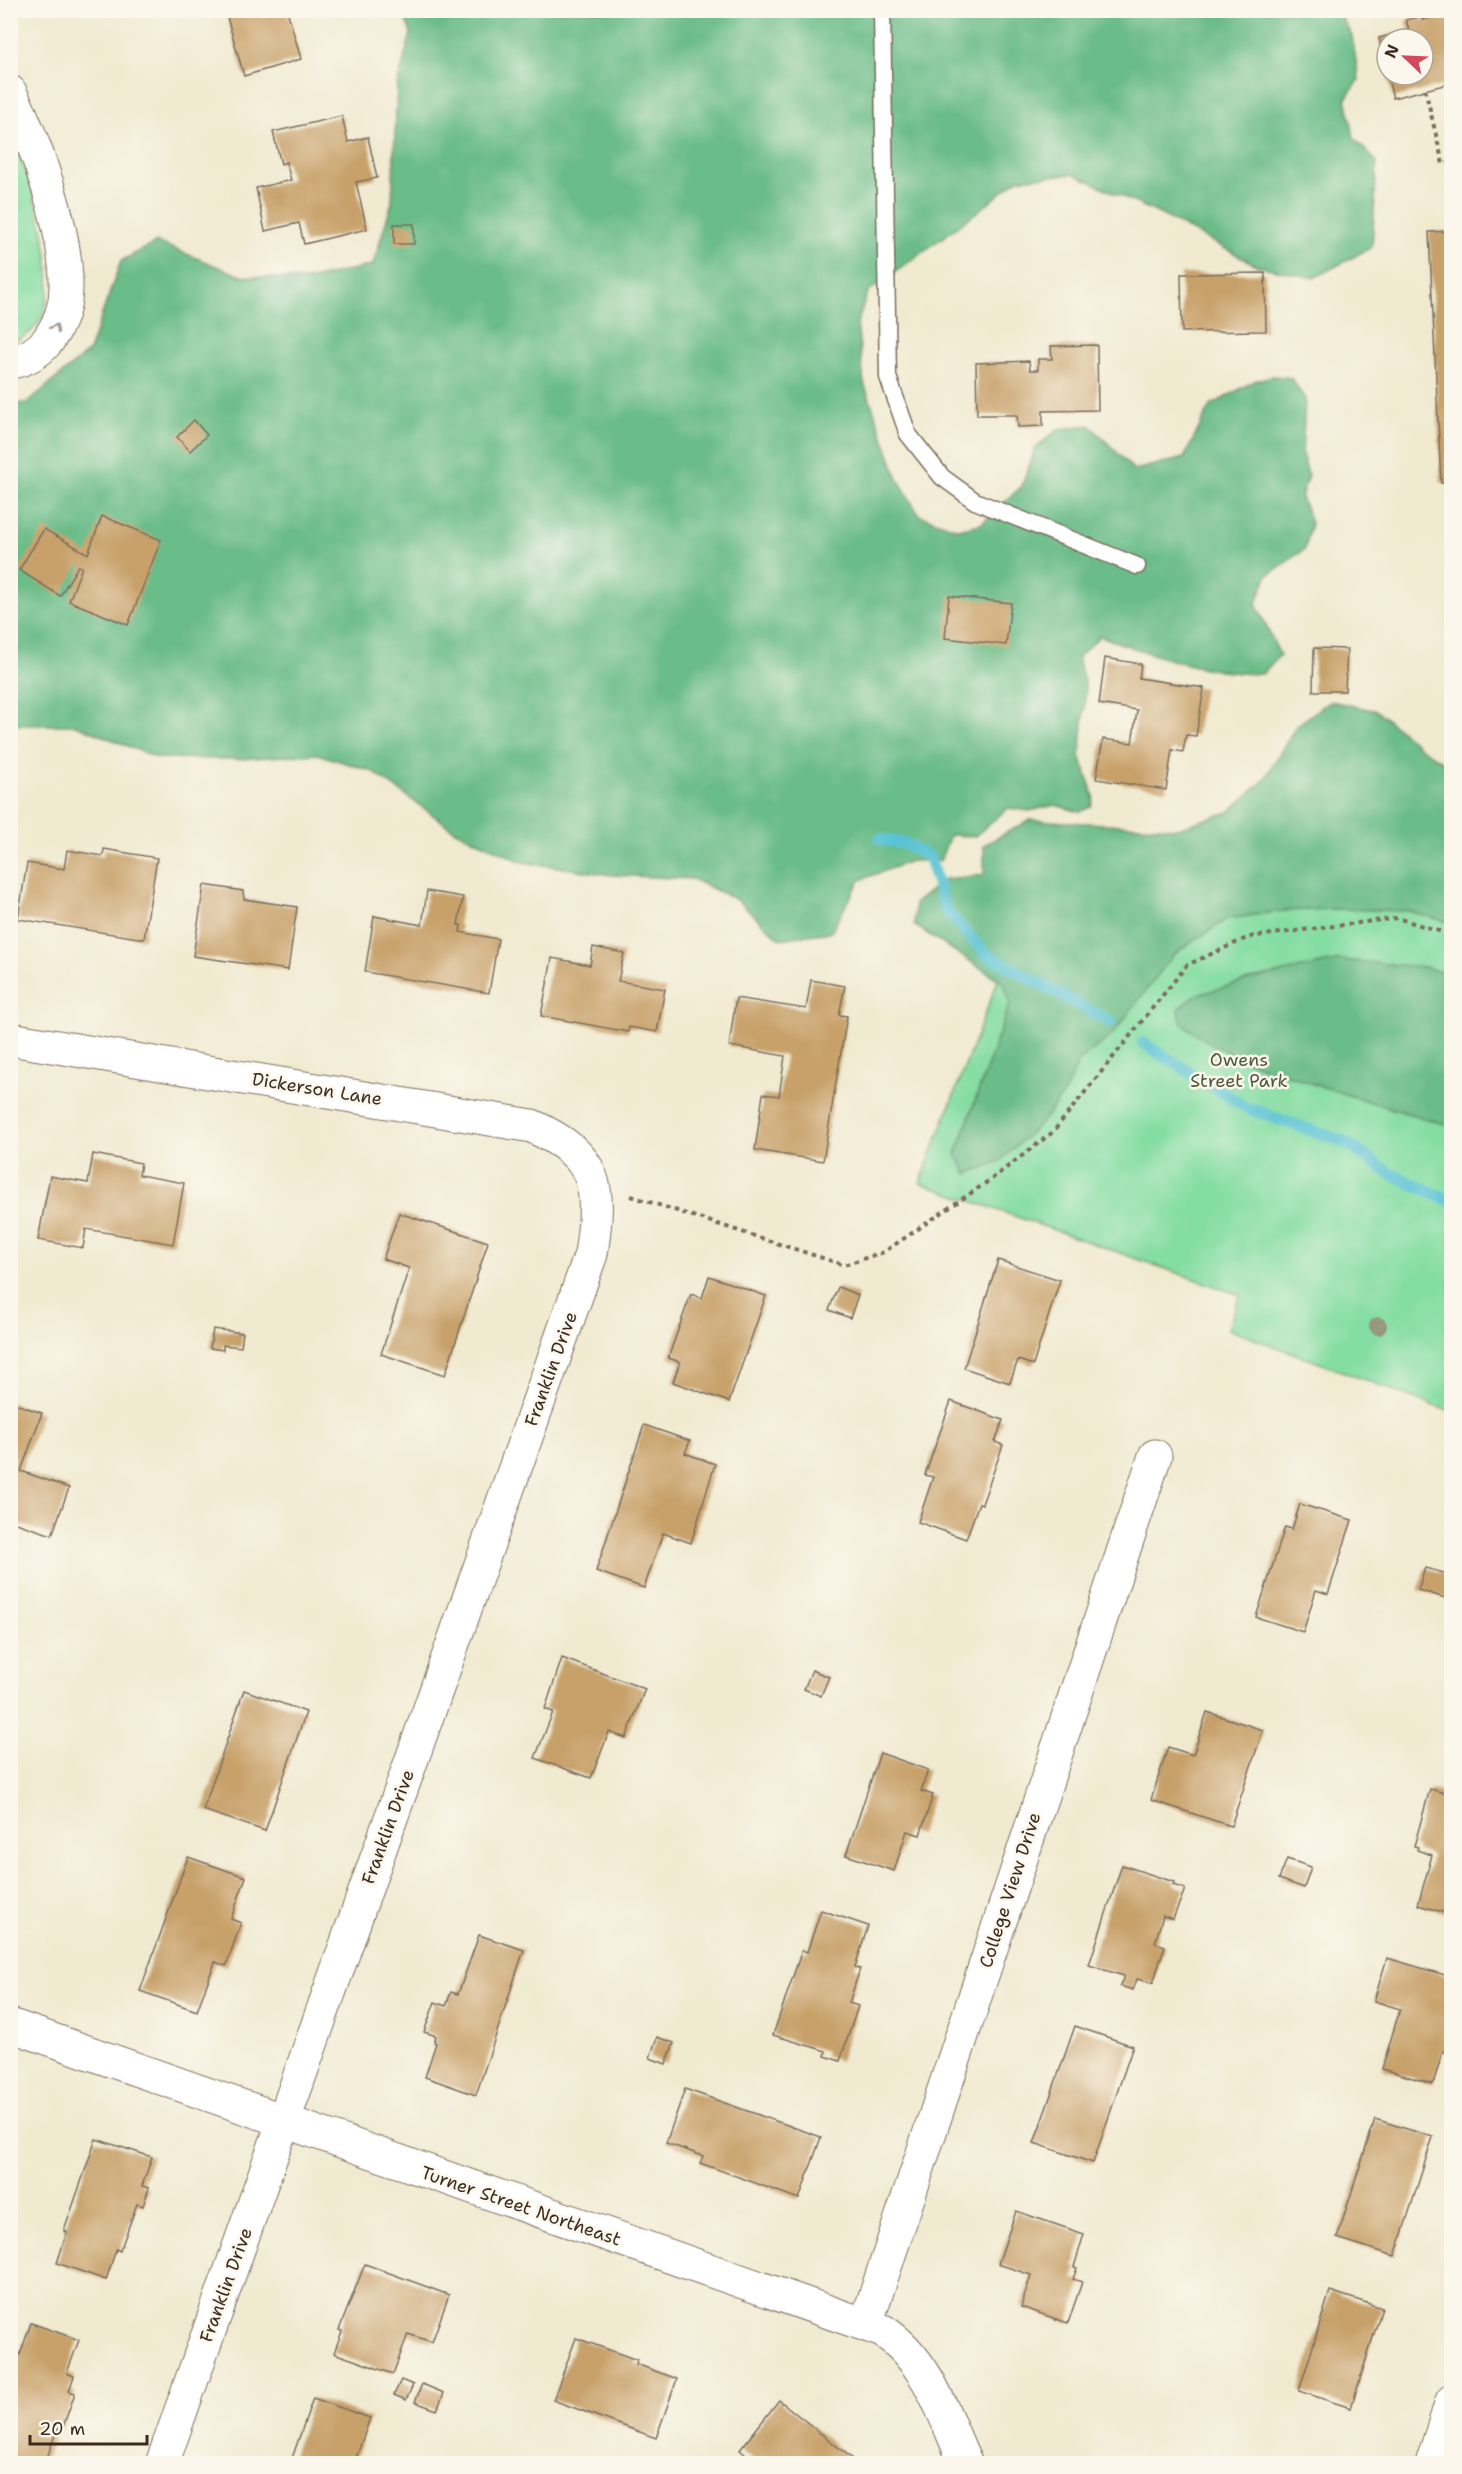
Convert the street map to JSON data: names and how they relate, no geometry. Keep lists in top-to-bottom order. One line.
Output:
{"streets":{"street":["Dickerson Lane","Franklin Drive","College View Drive","Turner Street Northeast"]},"crossings":[["Dickerson Lane","Franklin Drive"],["Franklin Drive","Turner Street Northeast"],["College View Drive","Turner Street Northeast"]],"parks":["Owens Street Park"],"scale_bar":"20 m","north":"top left"}
